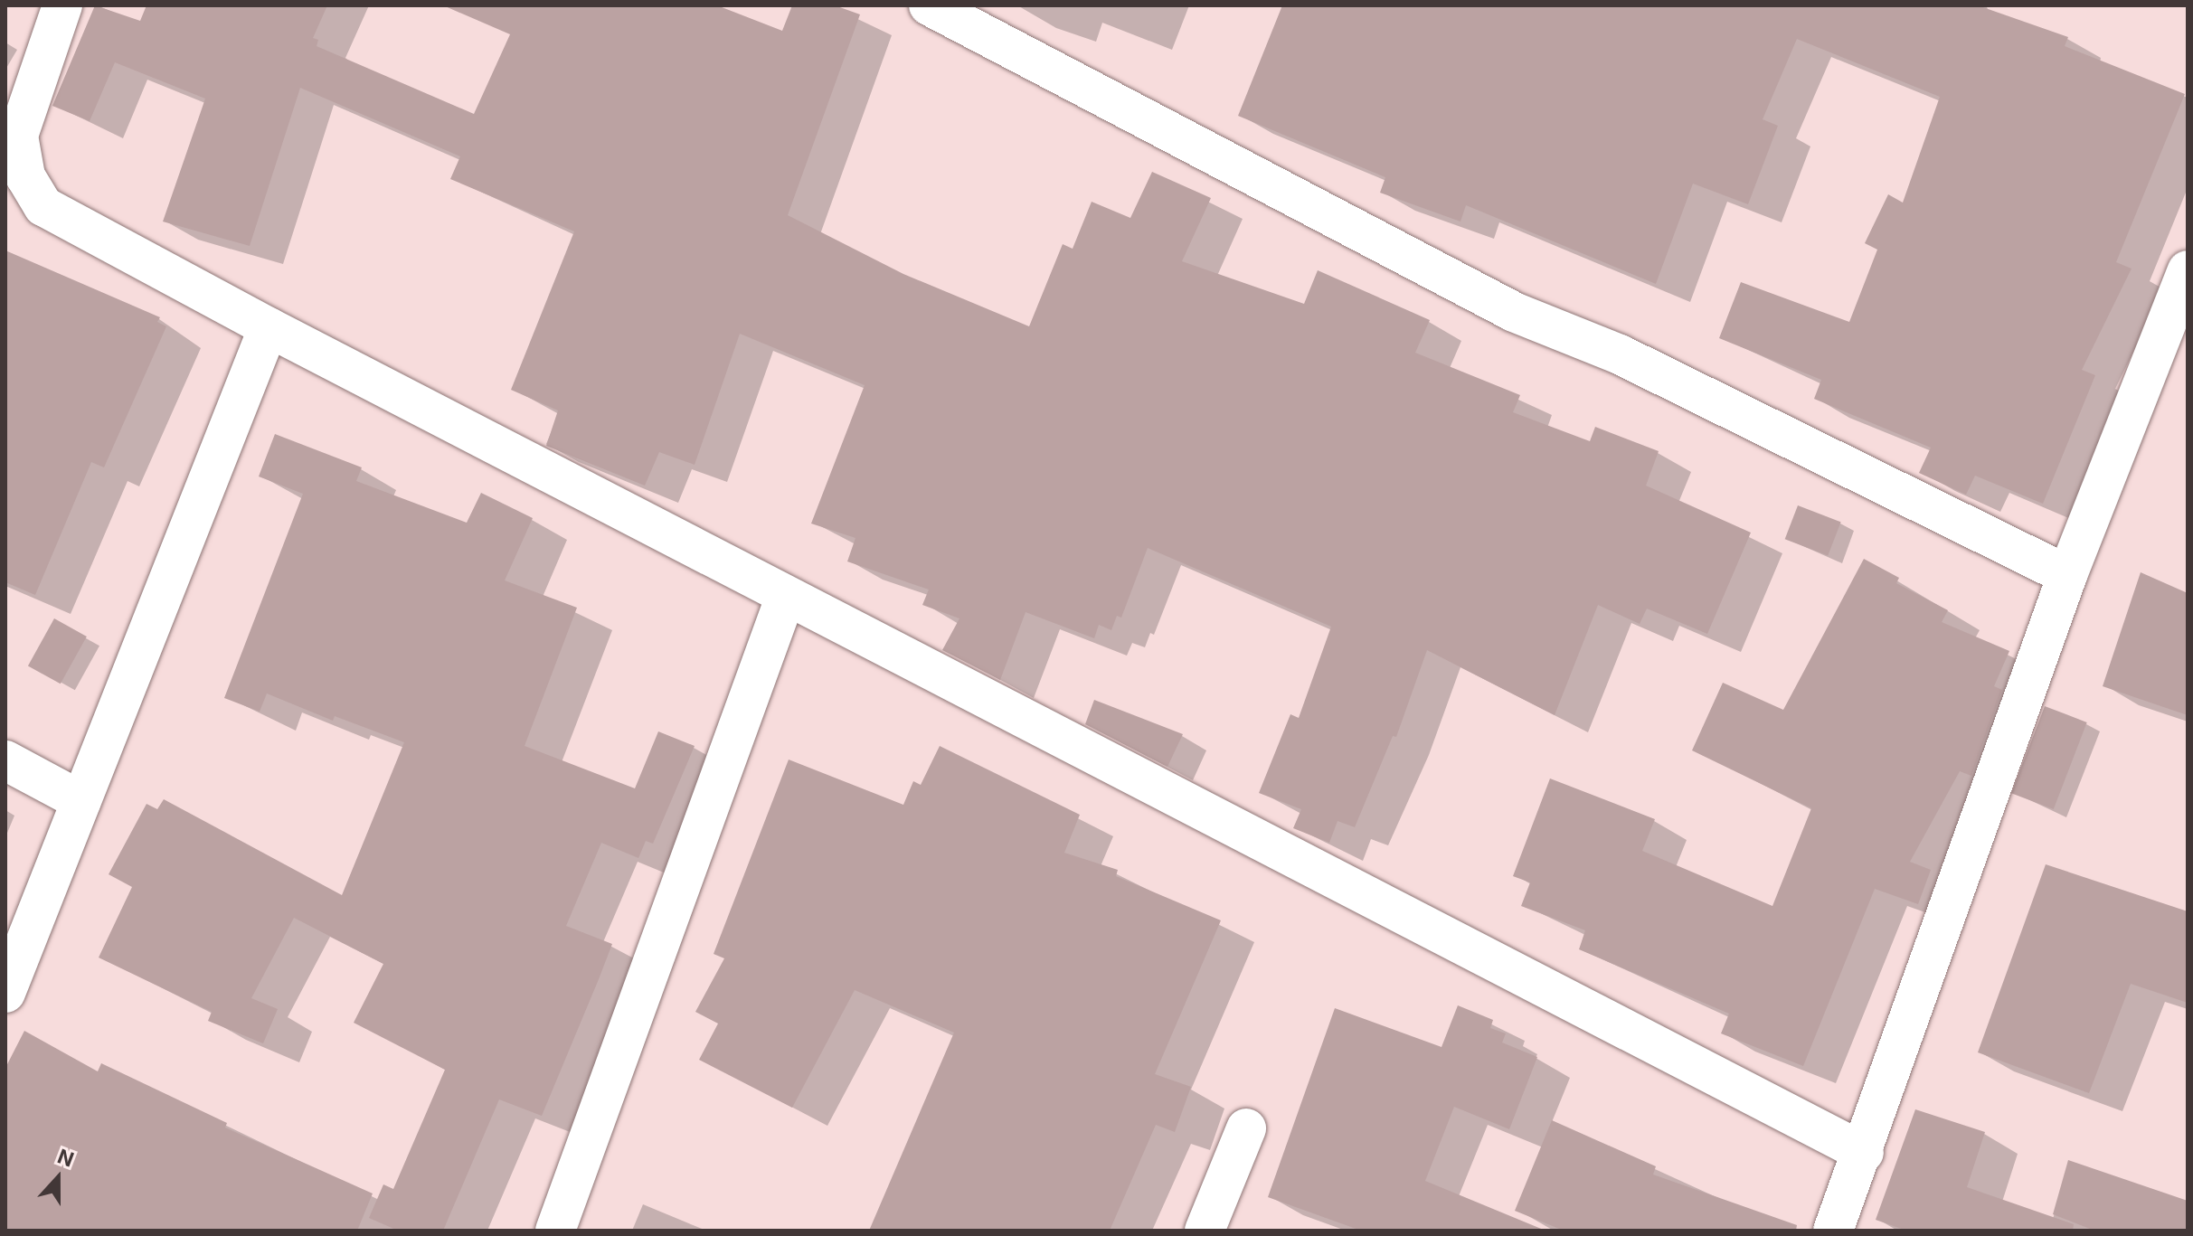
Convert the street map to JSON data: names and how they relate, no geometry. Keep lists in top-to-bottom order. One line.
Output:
{"north":"top"}
